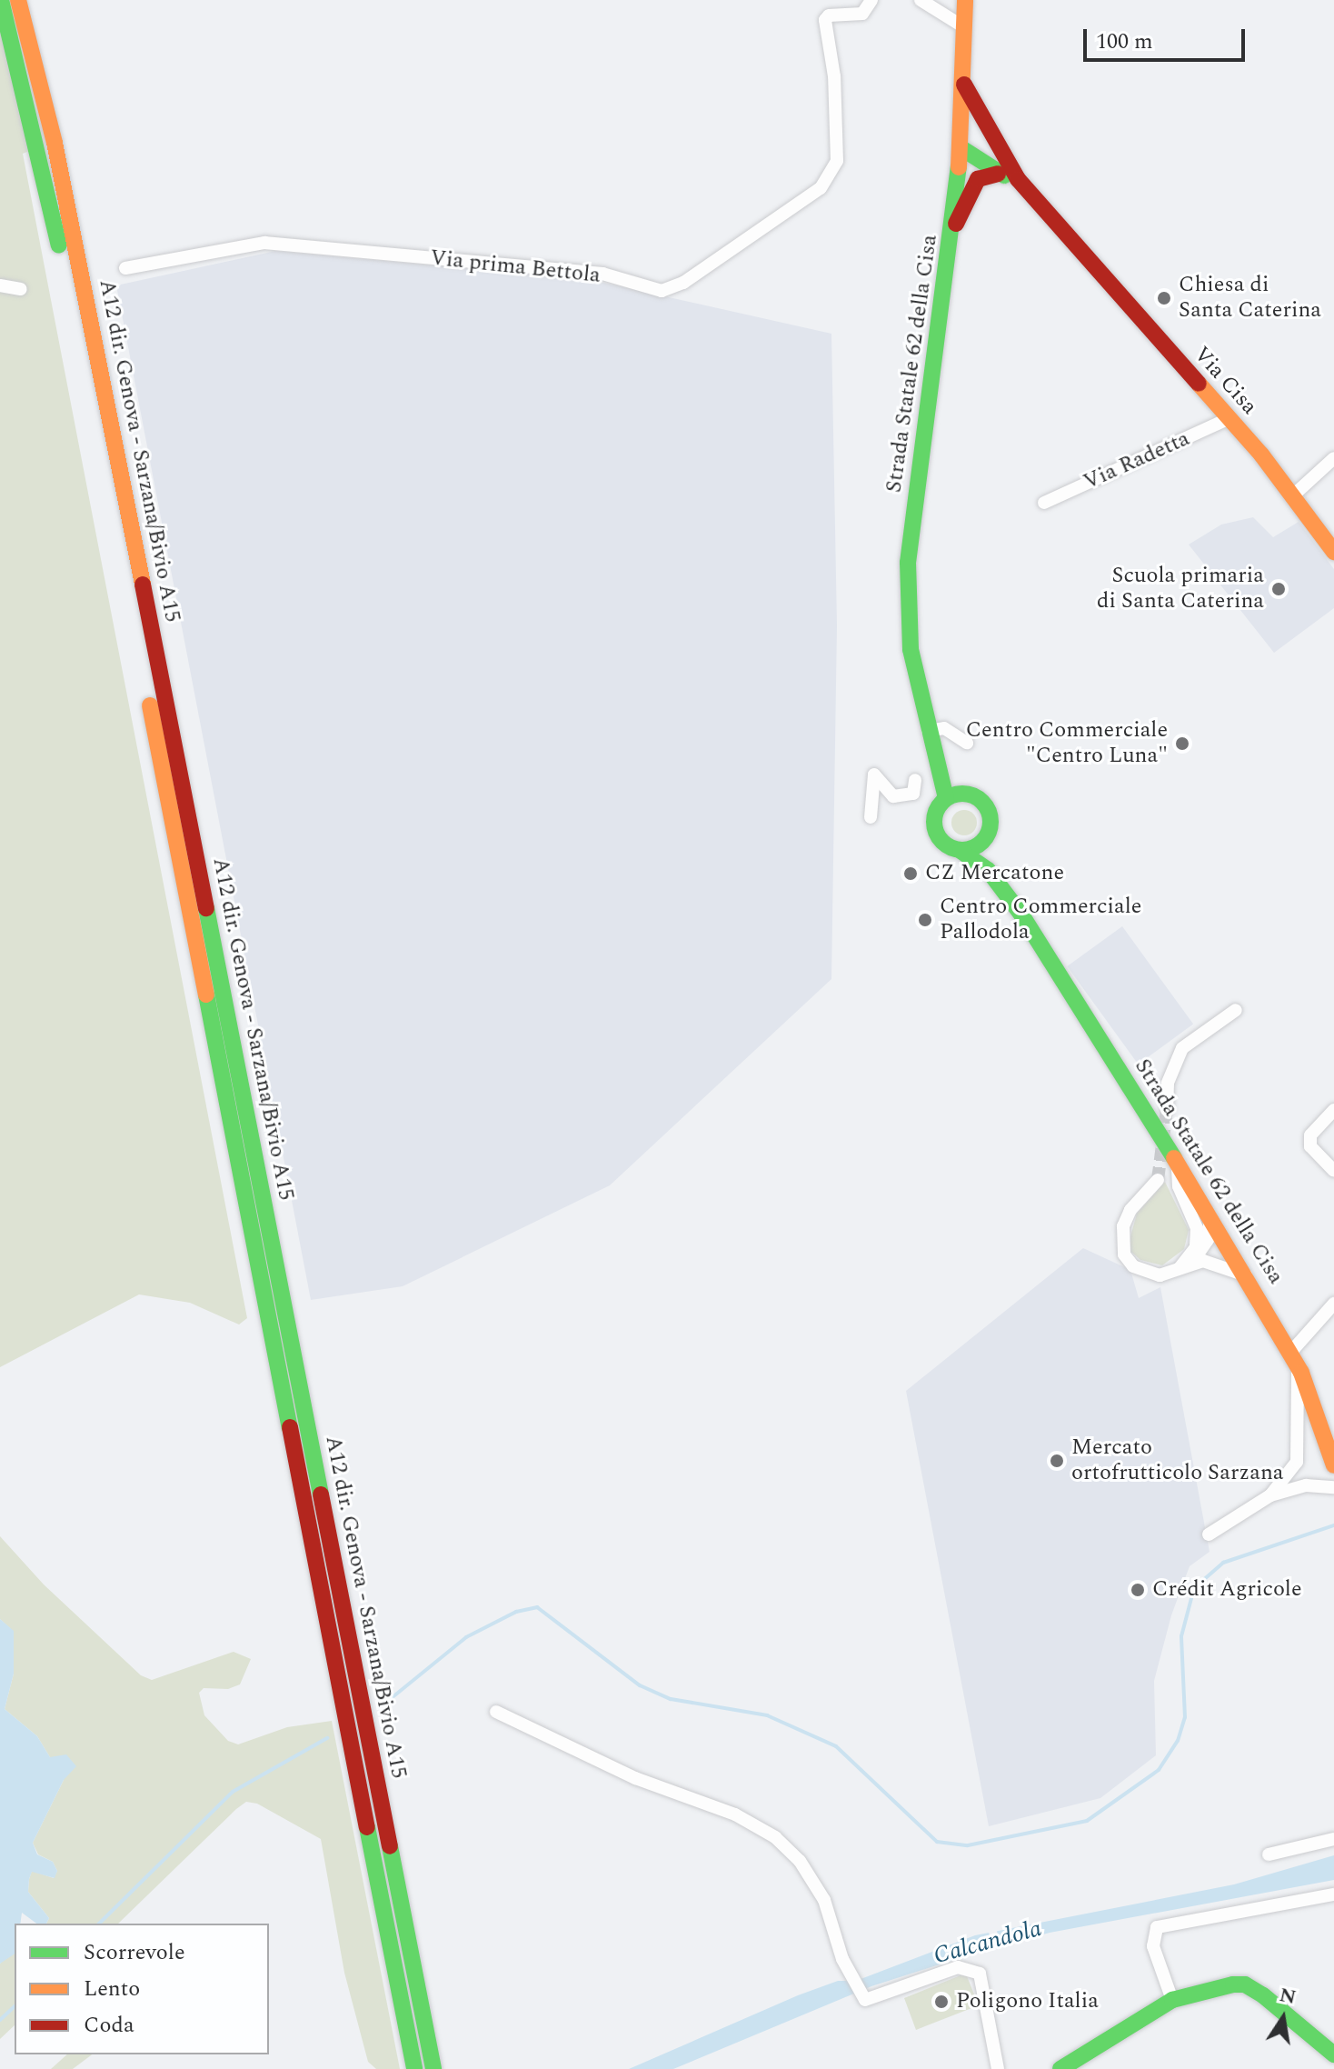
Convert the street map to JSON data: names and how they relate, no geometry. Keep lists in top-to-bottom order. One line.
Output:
{"streets":{"main road":["Strada Statale 62 della Cisa","Via Cisa","A12 dir. Genova - Sarzana/Bivio A15"],"street":["Via prima Bettola","Via Radetta"]},"crossings":[["Strada Statale 62 della Cisa","Via Cisa"],["Via Cisa","Via Radetta"]],"water":["Calcandola"],"places":["Chiesa di Santa Caterina","Scuola primaria di Santa Caterina","Centro Commerciale \"Centro Luna\"","CZ Mercatone","Centro Commerciale Pallodola","Mercato ortofrutticolo Sarzana","Crédit Agricole","Poligono Italia"],"legend":["Scorrevole","Lento","Coda"],"scale_bar":"100 m","north":"top"}
